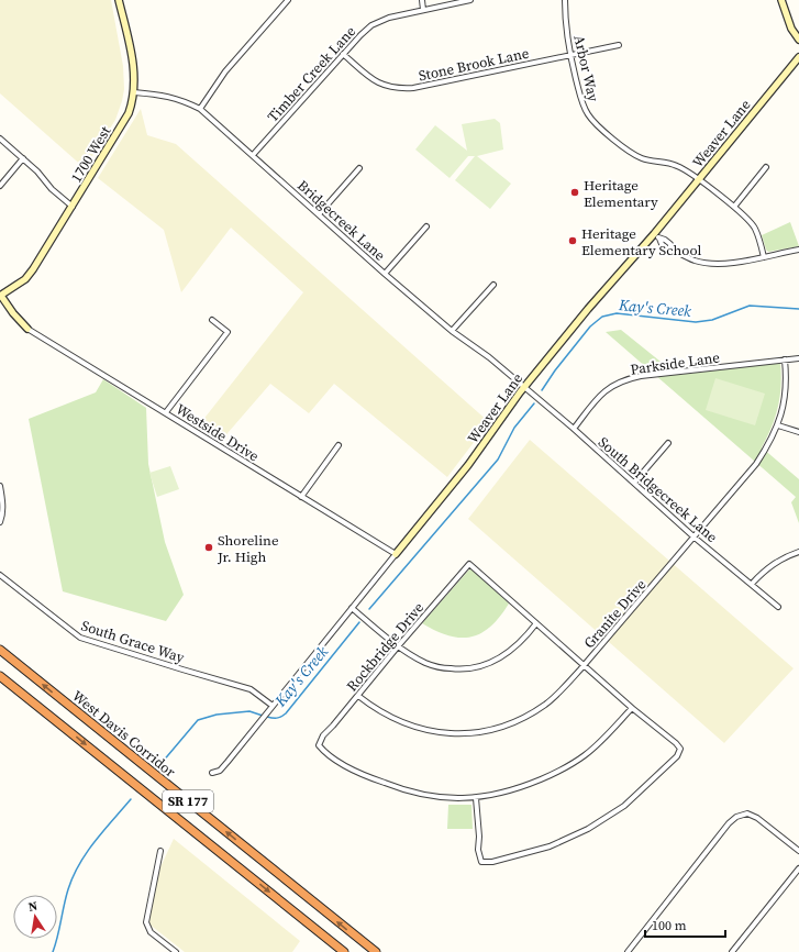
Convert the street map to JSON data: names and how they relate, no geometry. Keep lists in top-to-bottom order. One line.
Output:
{"streets":{"highway":["West Davis Corridor","SR 177"],"street":["Stone Brook Lane","Arbor Way","Timber Creek Lane","Weaver Lane","1700 West","Bridgecreek Lane","Parkside Lane","Westside Drive","South Bridgecreek Lane","Granite Drive","South Grace Way","Rockbridge Drive"]},"crossings":[["Stone Brook Lane","Arbor Way"],["Stone Brook Lane","Timber Creek Lane"],["Arbor Way","Weaver Lane"],["Timber Creek Lane","Bridgecreek Lane"],["Weaver Lane","Bridgecreek Lane"],["Weaver Lane","Westside Drive"],["Weaver Lane","South Bridgecreek Lane"],["Weaver Lane","South Grace Way"],["1700 West","Bridgecreek Lane"],["Bridgecreek Lane","South Bridgecreek Lane"],["Parkside Lane","South Bridgecreek Lane"],["Parkside Lane","Granite Drive"],["South Bridgecreek Lane","Granite Drive"],["Granite Drive","Rockbridge Drive"]],"water":["Kay's Creek"],"places":["Heritage Elementary","Heritage Elementary School","Shoreline Jr. High"],"scale_bar":"100 m","north":"top"}
